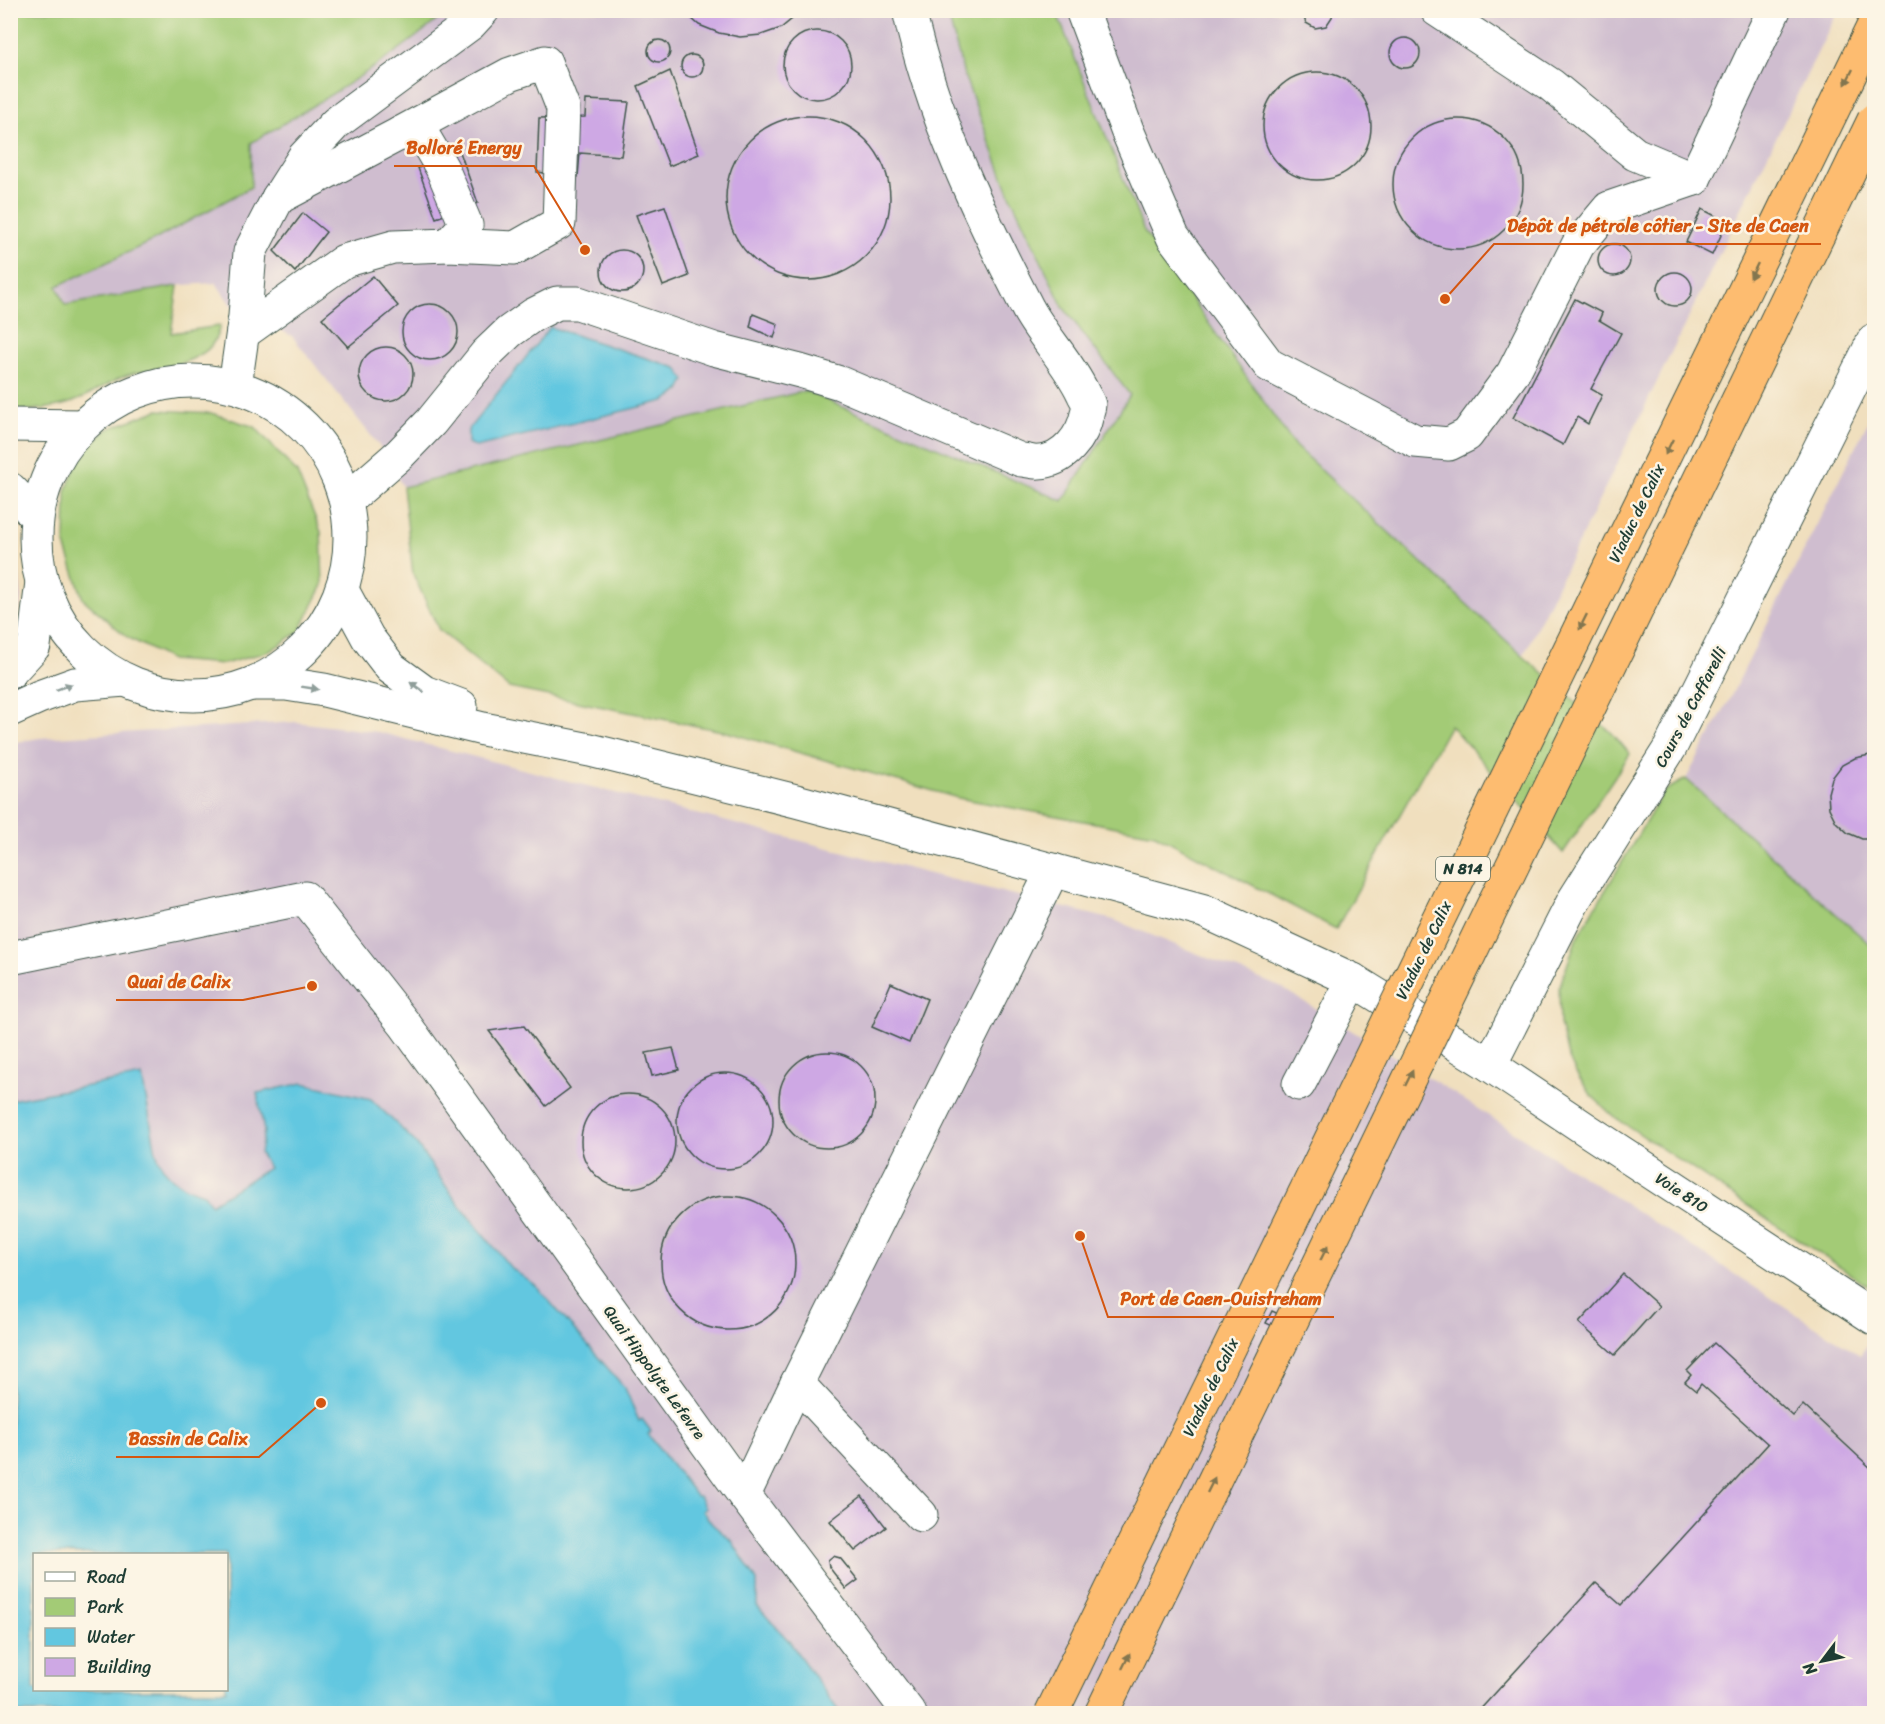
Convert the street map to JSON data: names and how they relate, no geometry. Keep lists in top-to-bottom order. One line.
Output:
{"streets":{"highway":["Viaduc de Calix","N 814"],"street":["Cours de Caffarelli","Voie 810","Quai Hippolyte Lefevre"]},"crossings":[["Cours de Caffarelli","Voie 810"]],"places":["Bolloré Energy","Dépôt de pétrole côtier - Site de Caen","Quai de Calix","Port de Caen-Ouistreham","Bassin de Calix"],"legend":["Road","Park","Water","Building"],"north":"bottom left"}
